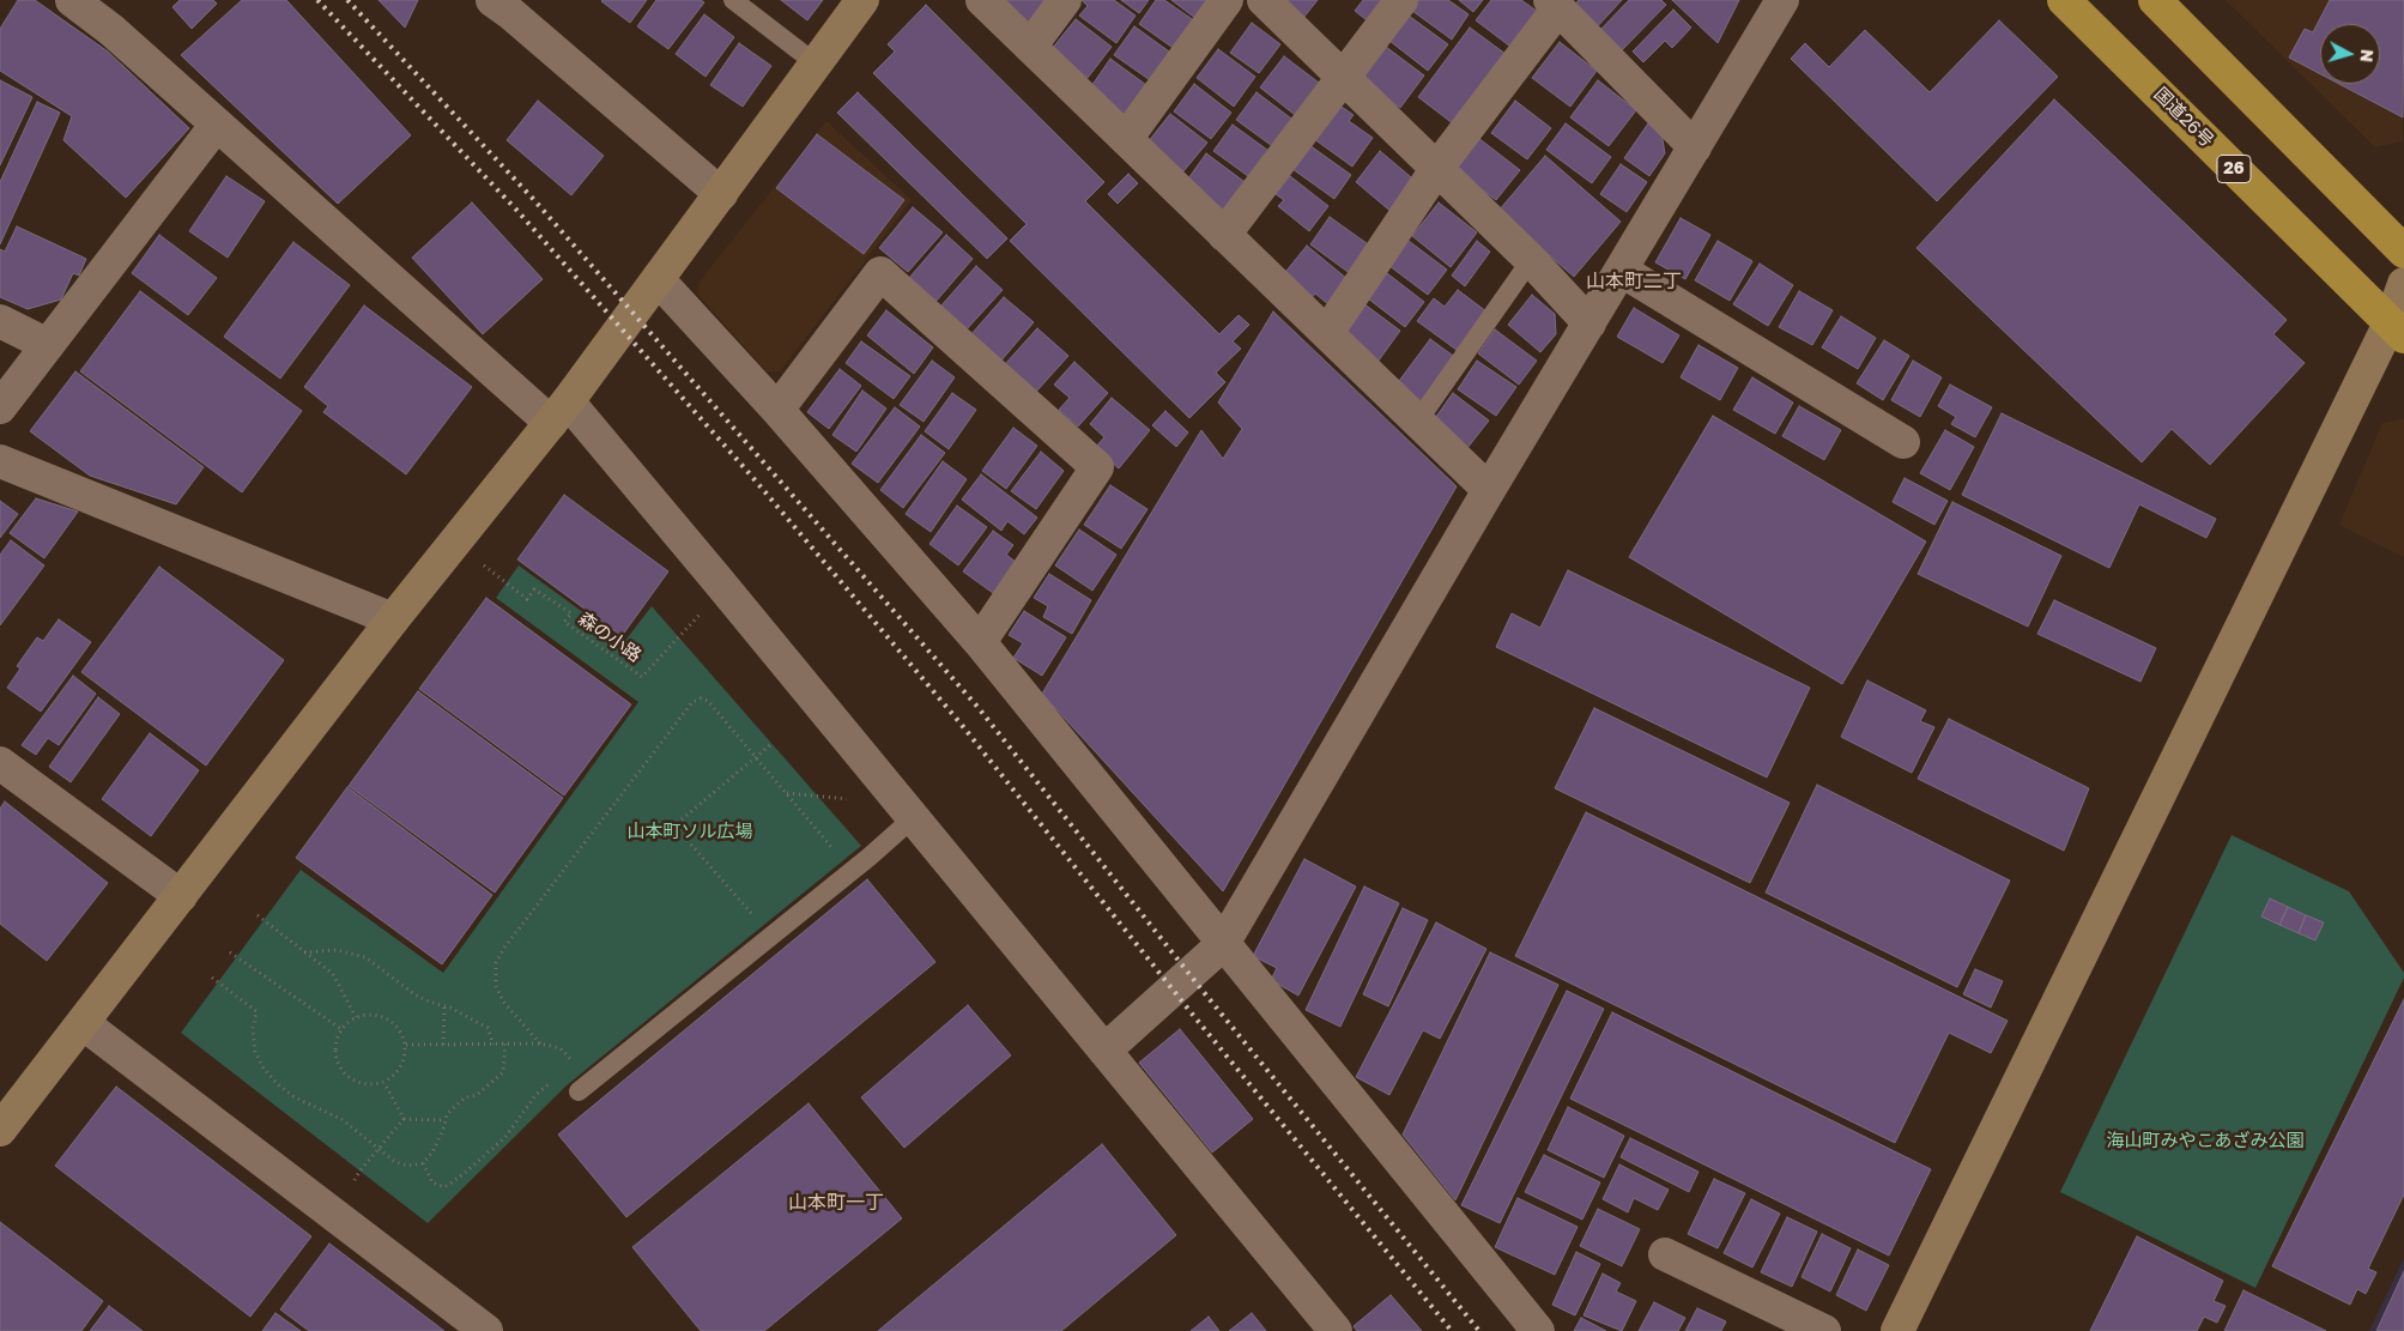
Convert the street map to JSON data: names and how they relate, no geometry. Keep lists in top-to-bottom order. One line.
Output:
{"streets":{"highway":["国道26号","26"],"path":["森の小路"]},"districts":["山本町二丁","山本町一丁"],"parks":["山本町ソル広場","海山町みやこあざみ公園"],"north":"right"}
